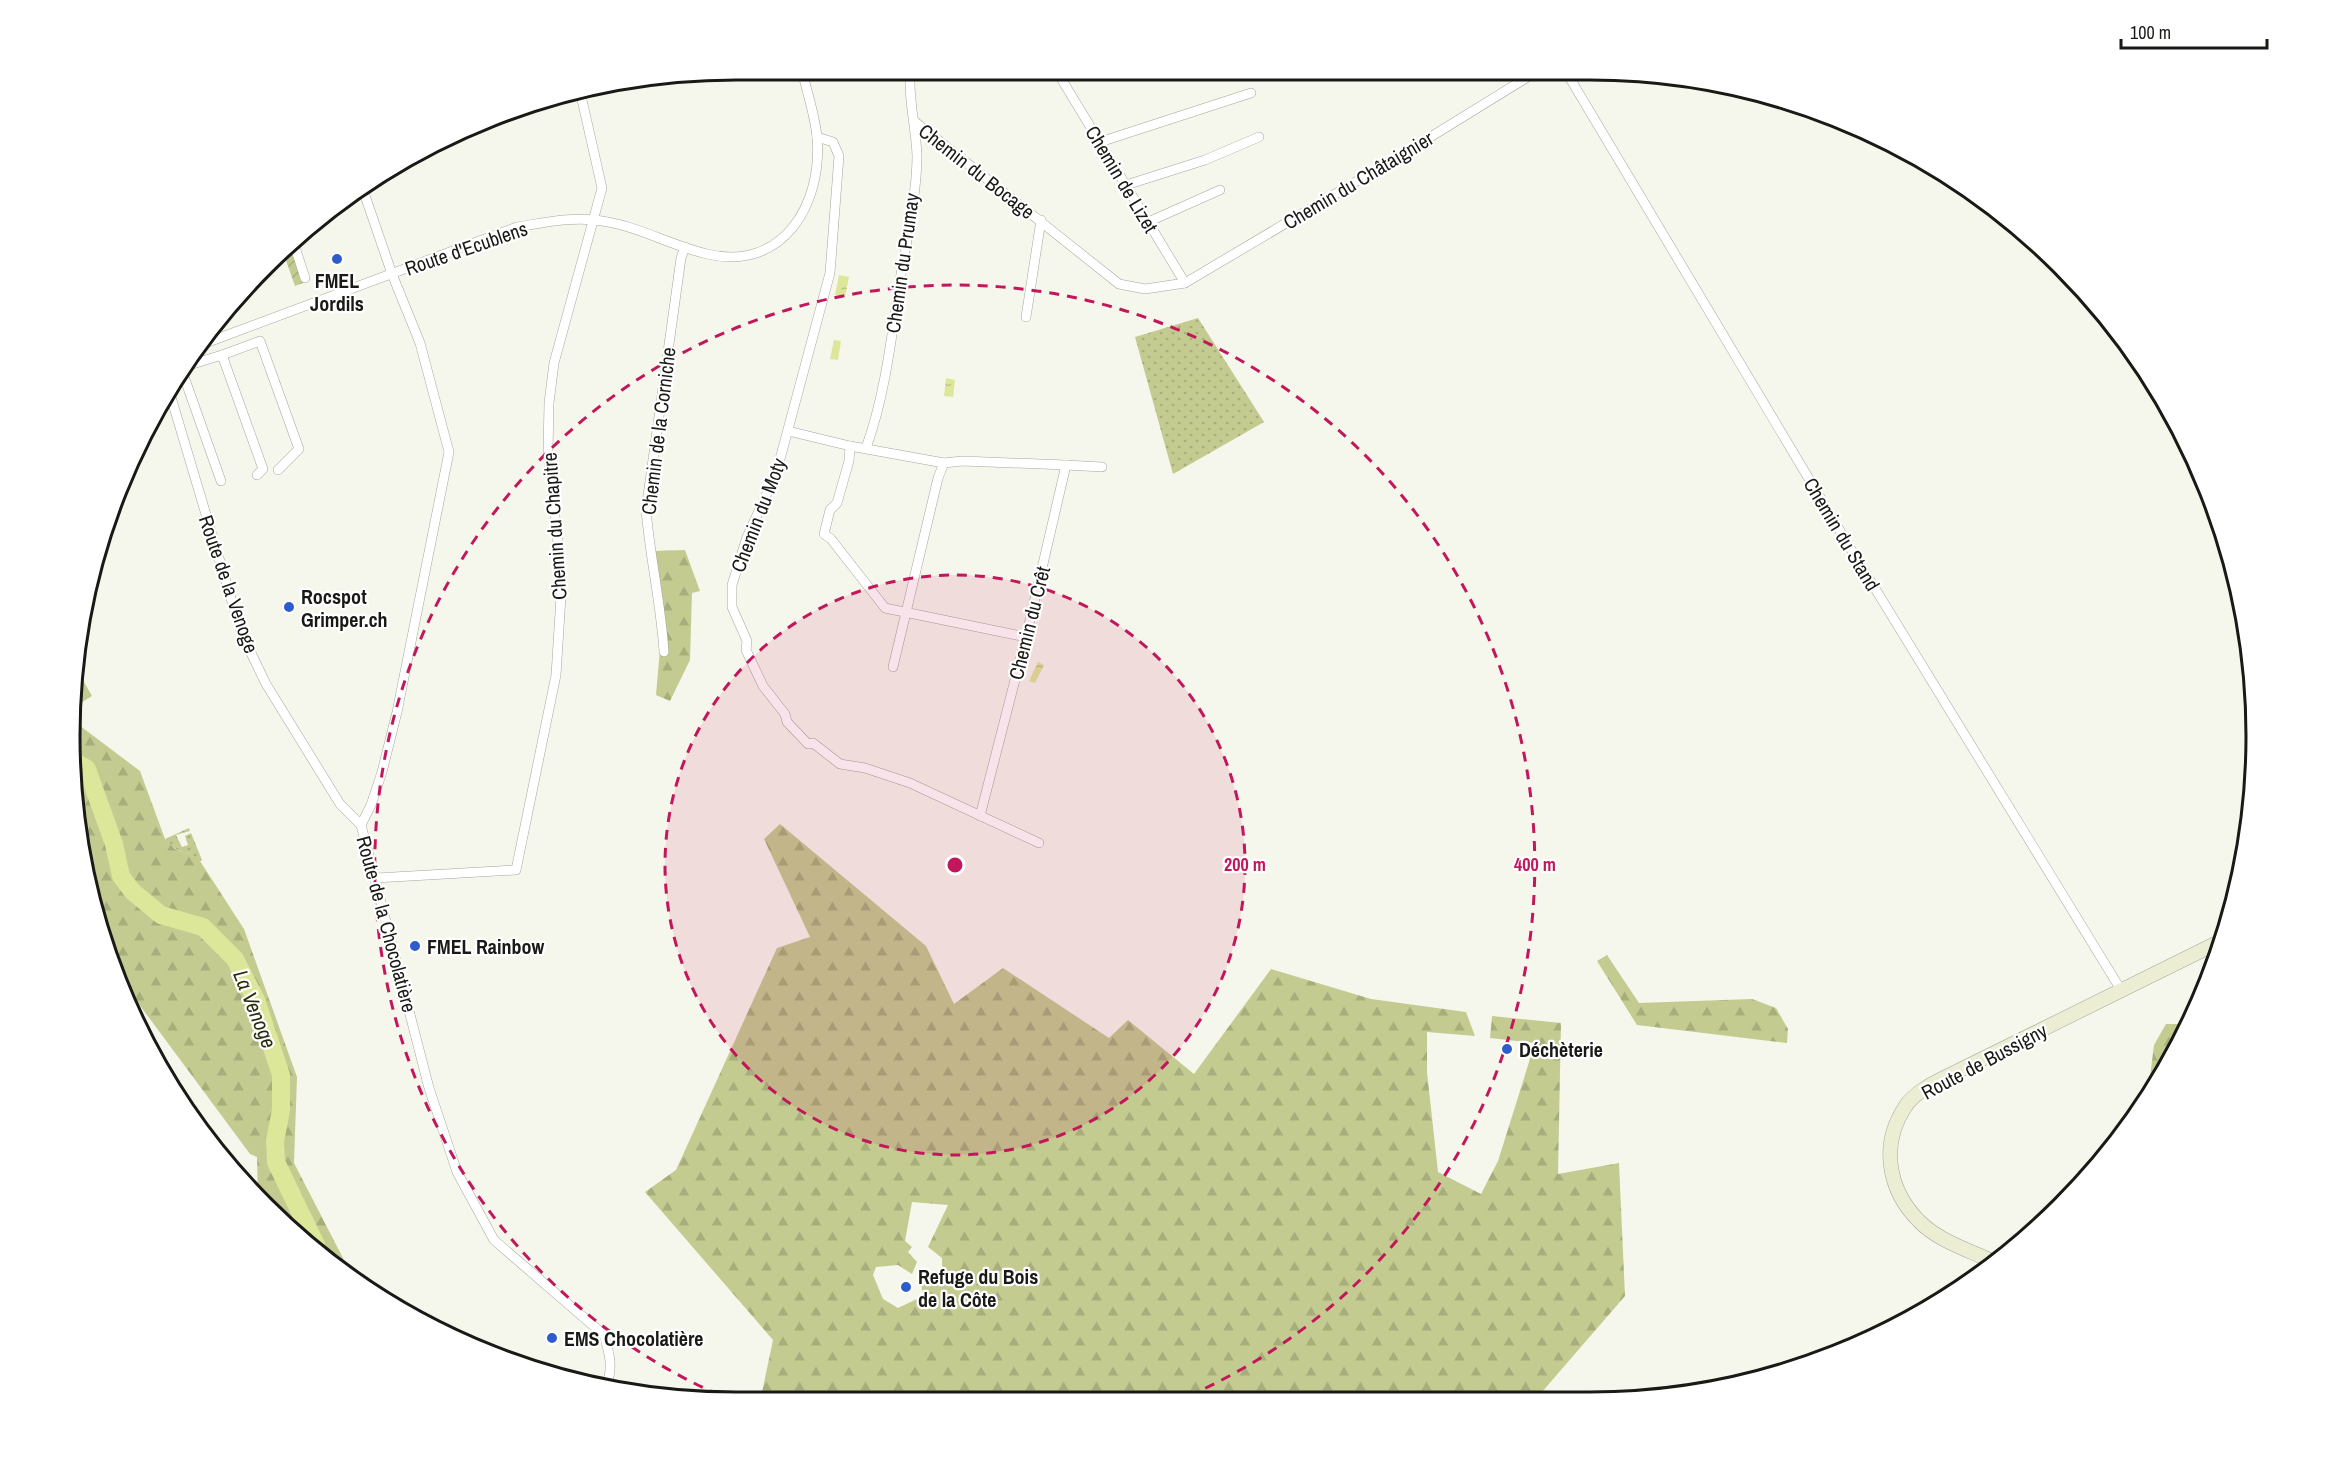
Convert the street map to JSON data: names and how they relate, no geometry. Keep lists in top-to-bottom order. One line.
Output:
{"streets":{"street":["Chemin du Bocage","Chemin de Lizet","Chemin du Châtaignier","Route d'Ecublens","Chemin du Prumay","Chemin de la Corniche","Chemin du Moty","Chemin du Chapitre","Chemin du Stand","Route de la Venoge","Chemin du Crêt","Route de la Chocolatière","Route de Bussigny"]},"crossings":[["Chemin du Bocage","Chemin de Lizet"],["Chemin du Bocage","Chemin du Châtaignier"],["Chemin du Bocage","Chemin du Prumay"],["Chemin de Lizet","Chemin du Châtaignier"],["Route d'Ecublens","Chemin de la Corniche"],["Route d'Ecublens","Chemin du Moty"],["Route d'Ecublens","Chemin du Chapitre"],["Route d'Ecublens","Route de la Chocolatière"],["Chemin du Moty","Chemin du Crêt"],["Chemin du Chapitre","Route de la Chocolatière"],["Chemin du Stand","Route de Bussigny"],["Route de la Venoge","Route de la Chocolatière"]],"water":["La Venoge"],"places":["FMEL Jordils","Rocspot Grimper.ch","FMEL Rainbow","Déchèterie","Refuge du Bois de la Côte","EMS Chocolatière"],"scale_bar":"100 m","rings":["200 m","400 m"]}
